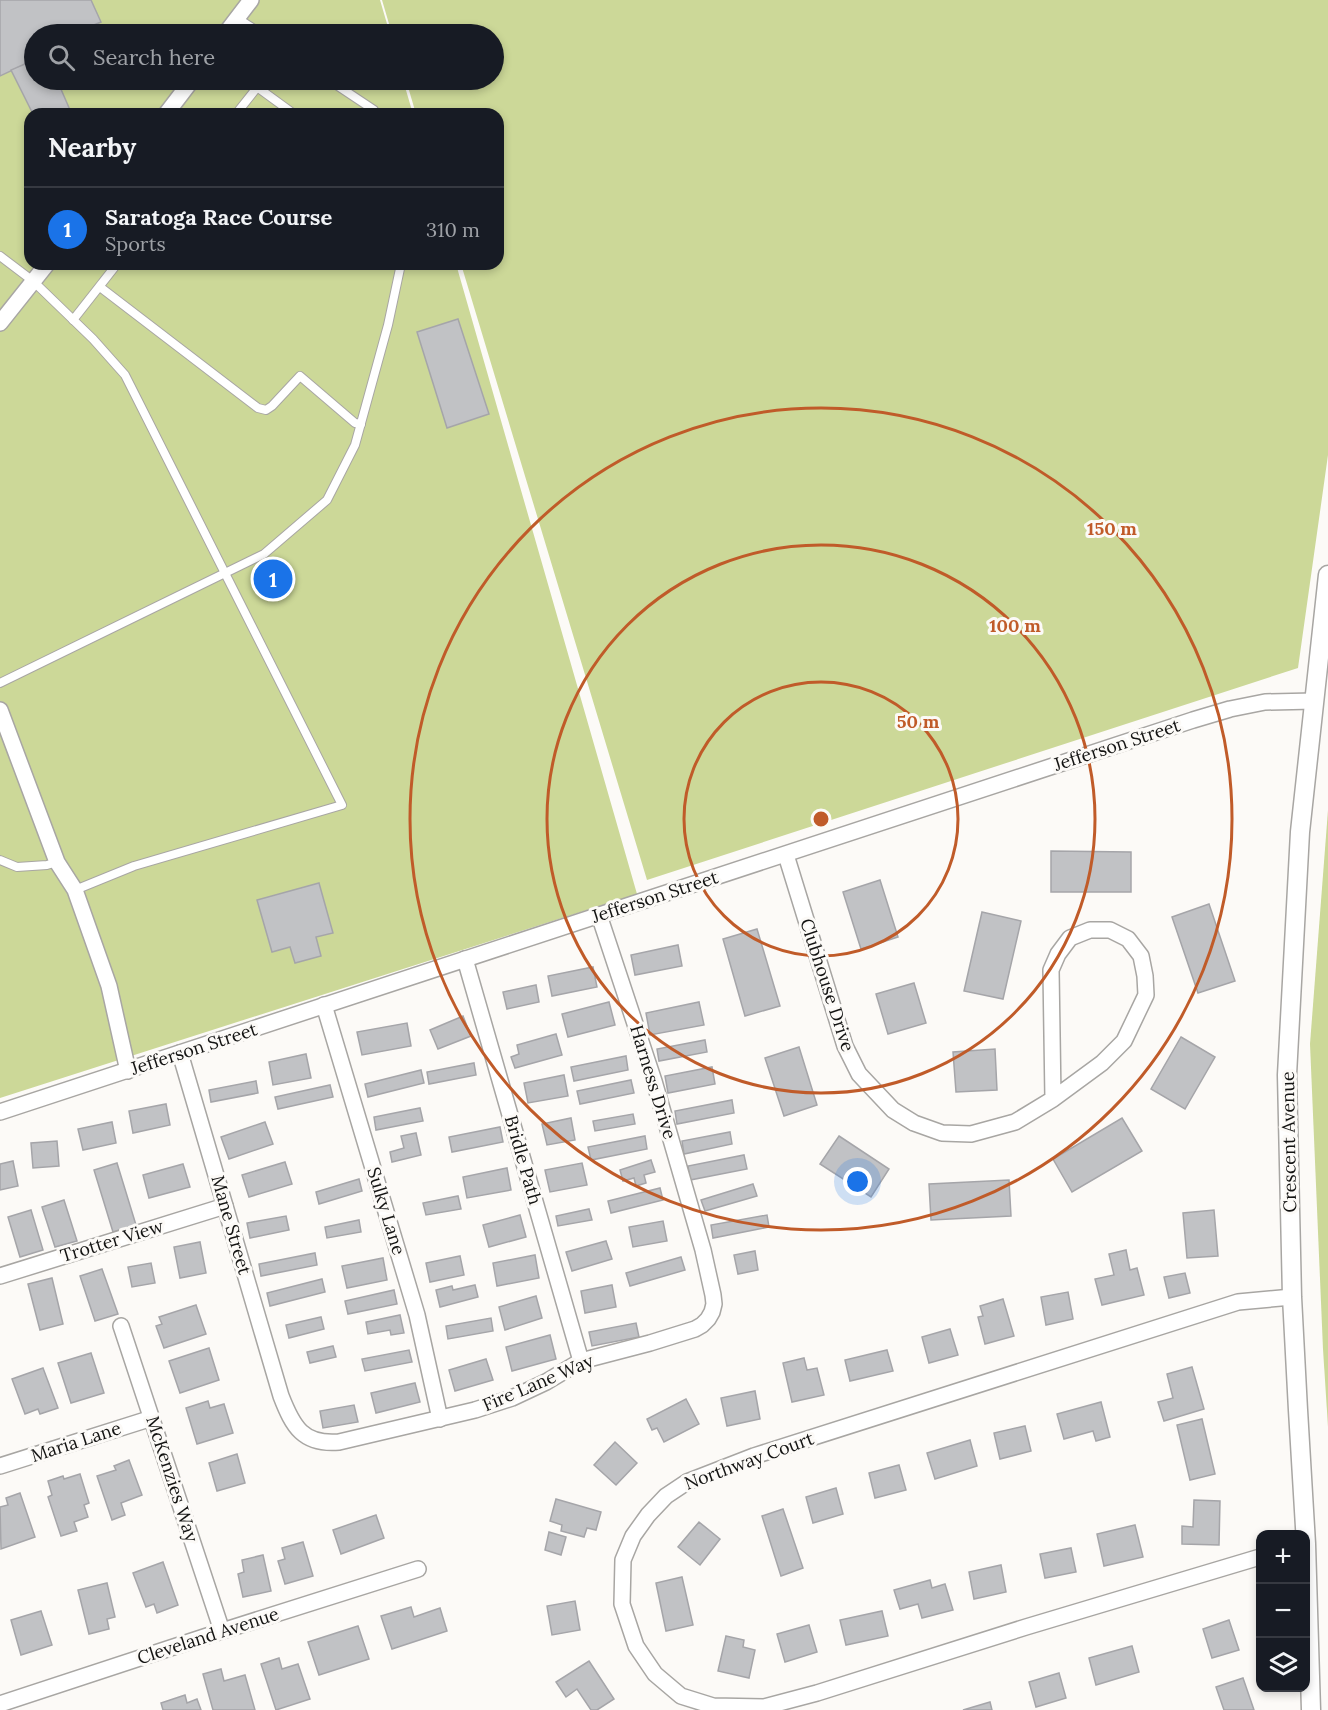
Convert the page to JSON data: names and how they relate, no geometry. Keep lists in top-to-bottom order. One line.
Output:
{"streets":{"street":["Jefferson Street","Clubhouse Drive","Harness Drive","Crescent Avenue","Bridle Path","Sulky Lane","Mane Street","Trotter View","Fire Lane Way","Maria Lane","Northway Court","McKenzies Way","Cleveland Avenue"]},"crossings":[["Jefferson Street","Clubhouse Drive"],["Jefferson Street","Harness Drive"],["Jefferson Street","Crescent Avenue"],["Jefferson Street","Bridle Path"],["Jefferson Street","Sulky Lane"],["Jefferson Street","Mane Street"],["Harness Drive","Fire Lane Way"],["Crescent Avenue","Northway Court"],["Bridle Path","Fire Lane Way"],["Sulky Lane","Fire Lane Way"],["Mane Street","Trotter View"],["Mane Street","Fire Lane Way"],["Maria Lane","McKenzies Way"],["McKenzies Way","Cleveland Avenue"]],"page":{"search":"Search here","heading":"Nearby","list":[{"mark":"1","name":"Saratoga Race Course","note":"Sports","value":"310 m"}],"pins":"1","map_buttons":["+","−"]},"rings":["150 m","100 m","50 m"]}
